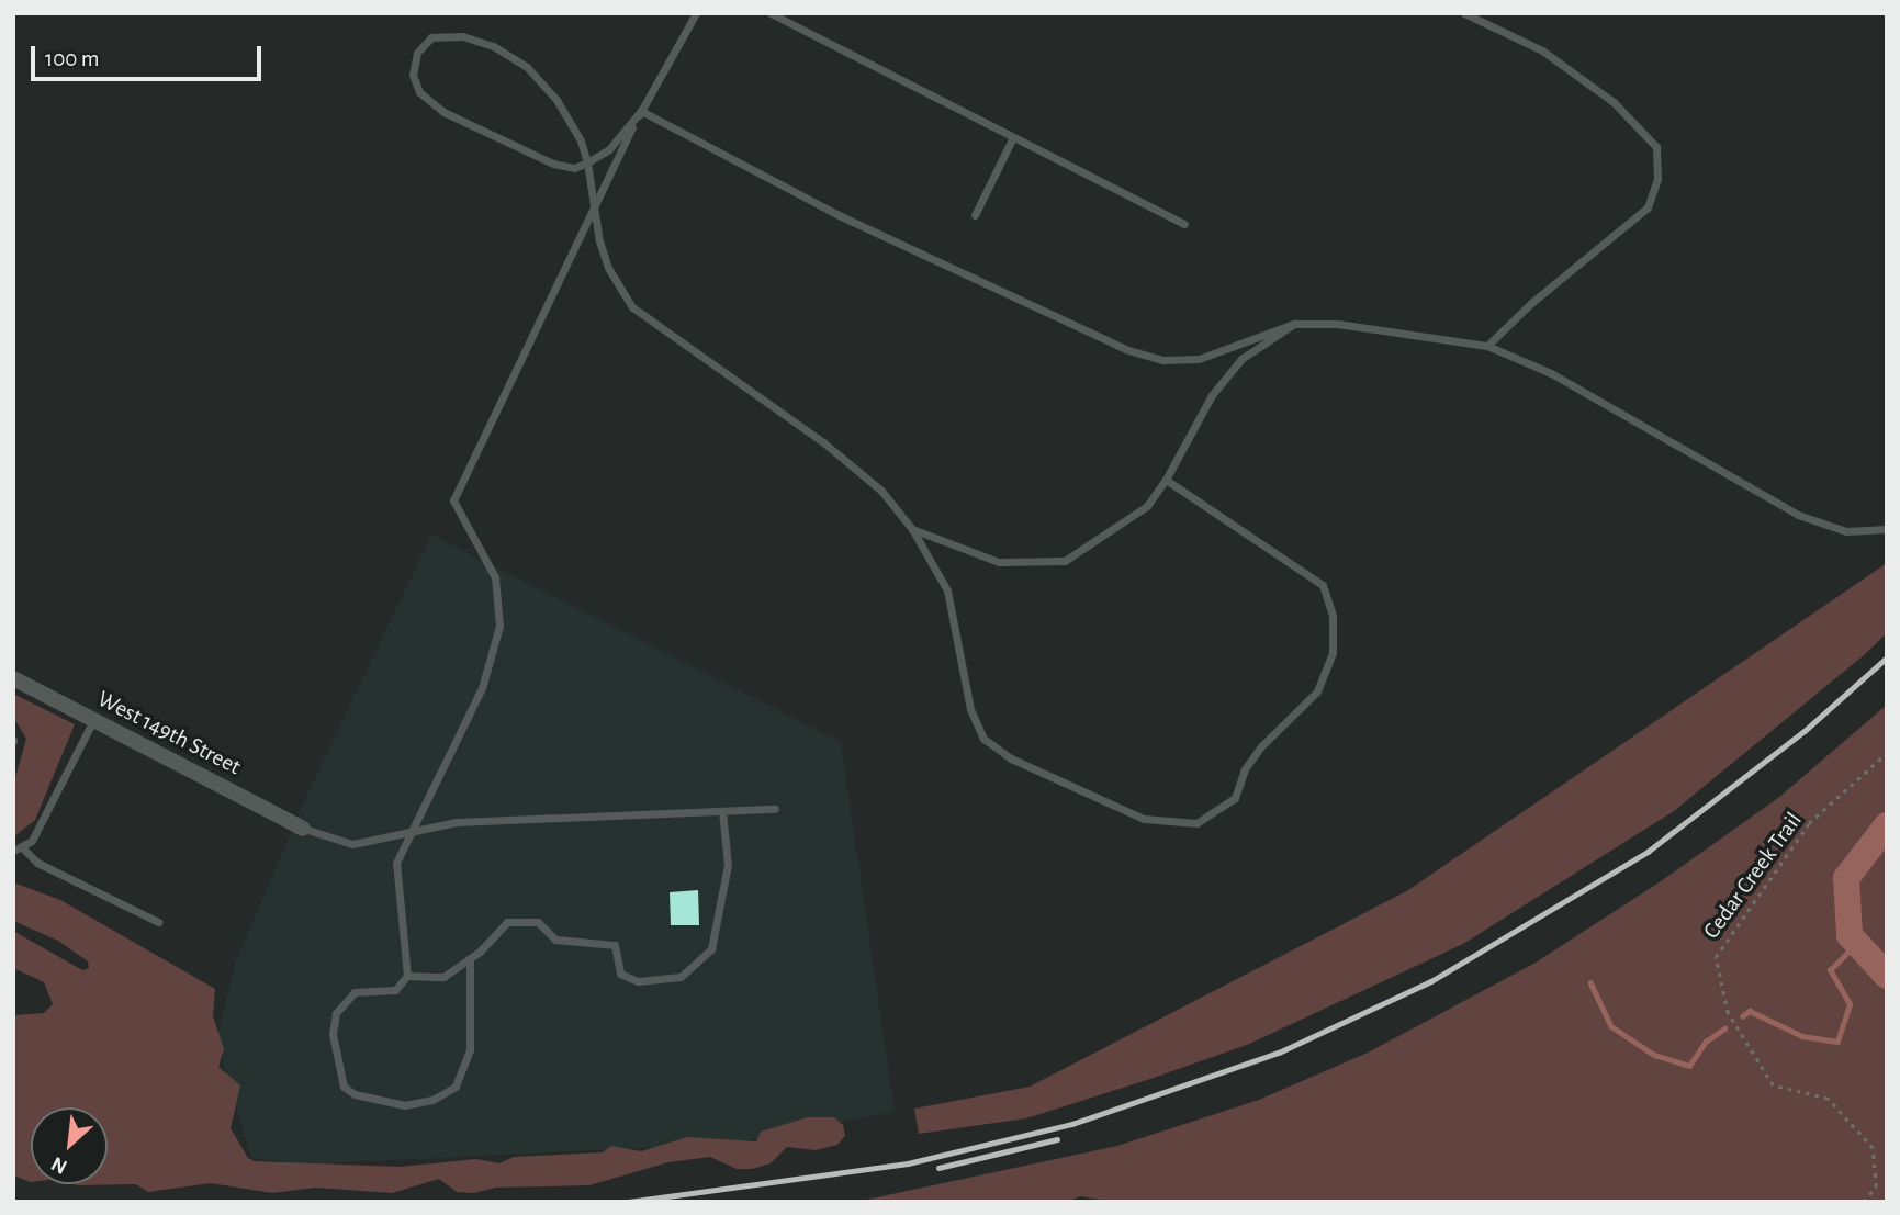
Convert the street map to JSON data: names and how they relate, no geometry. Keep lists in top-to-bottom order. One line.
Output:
{"streets":{"street":["West 149th Street"],"path":["Cedar Creek Trail"]},"scale_bar":"100 m","north":"bottom left"}
